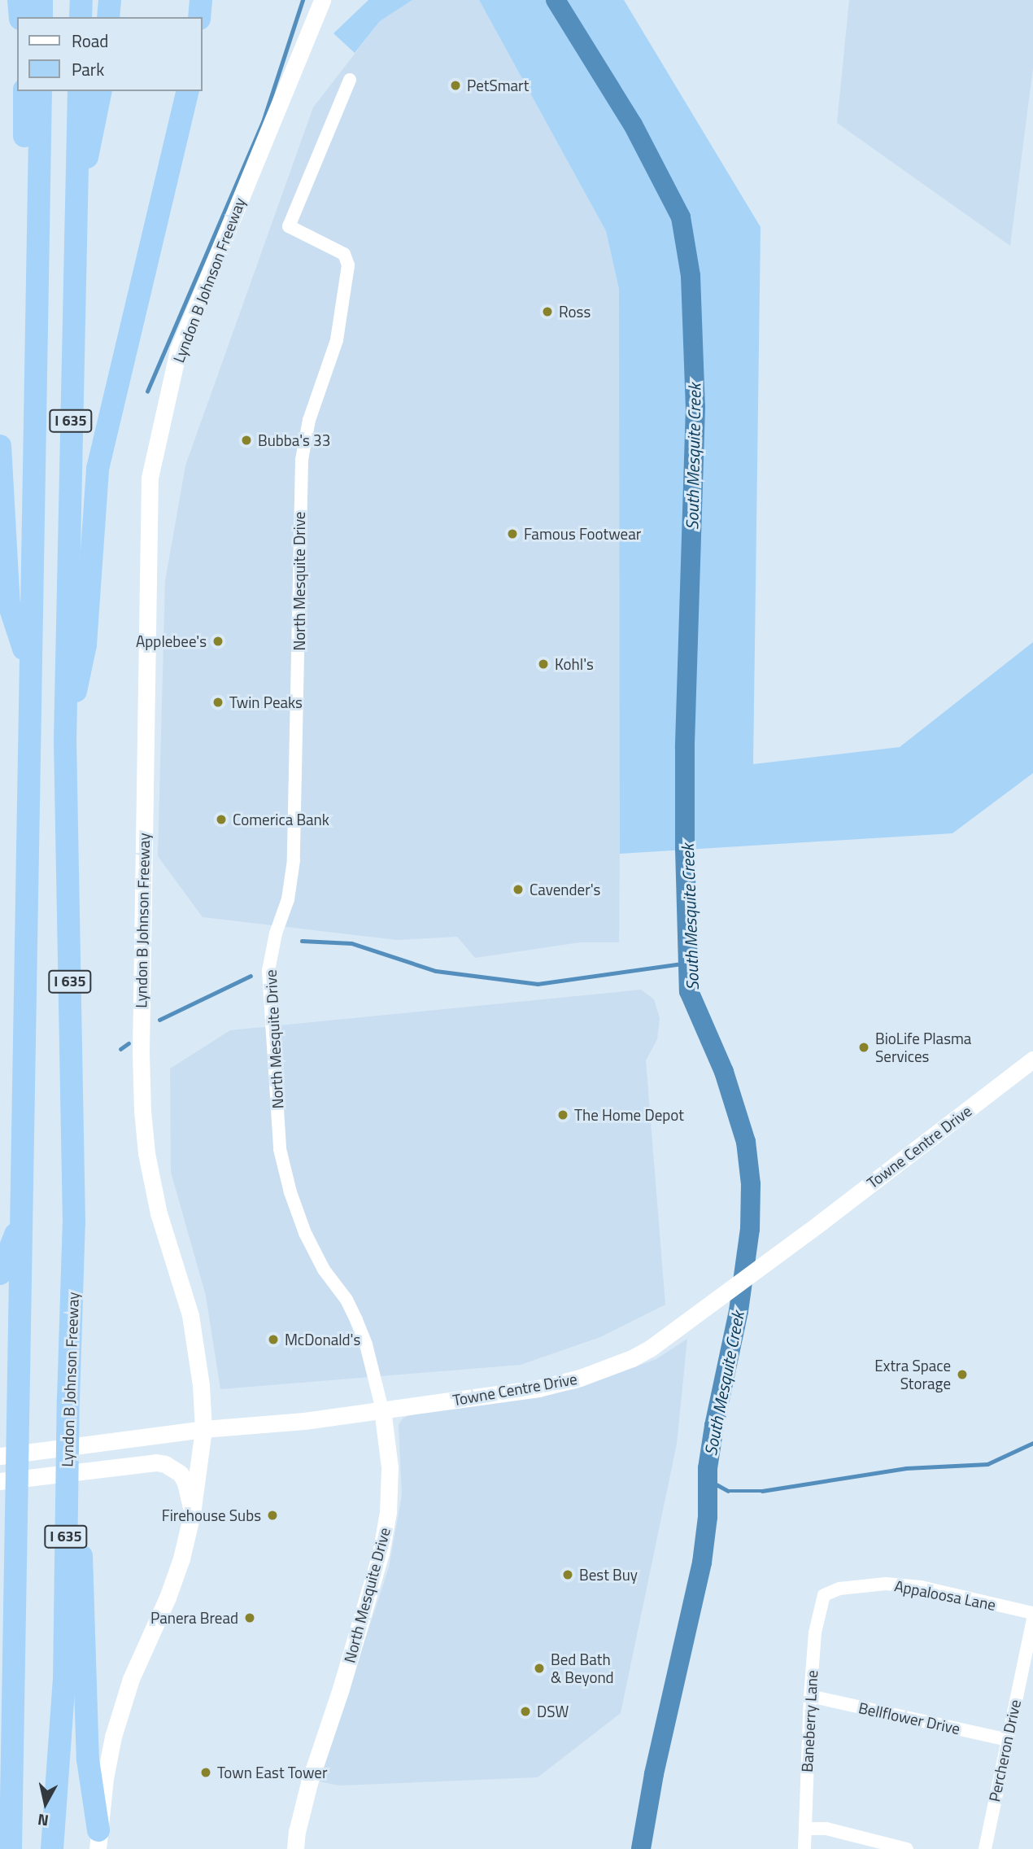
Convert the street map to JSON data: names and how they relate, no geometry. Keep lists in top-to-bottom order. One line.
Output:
{"streets":{"highway":["Lyndon B Johnson Freeway","I 635"],"main road":["North Mesquite Drive","Towne Centre Drive"],"street":["Appaloosa Lane","Bellflower Drive","Baneberry Lane","Percheron Drive"]},"crossings":[["Lyndon B Johnson Freeway","Towne Centre Drive"],["North Mesquite Drive","Towne Centre Drive"],["Appaloosa Lane","Baneberry Lane"],["Bellflower Drive","Baneberry Lane"],["Bellflower Drive","Percheron Drive"]],"water":["South Mesquite Creek"],"places":["PetSmart","Ross","Bubba's 33","Famous Footwear","Applebee's","Kohl's","Twin Peaks","Comerica Bank","Cavender's","BioLife Plasma Services","The Home Depot","McDonald's","Extra Space Storage","Firehouse Subs","Best Buy","Panera Bread","Bed Bath & Beyond","DSW","Town East Tower"],"legend":["Road","Park"],"north":"bottom"}
